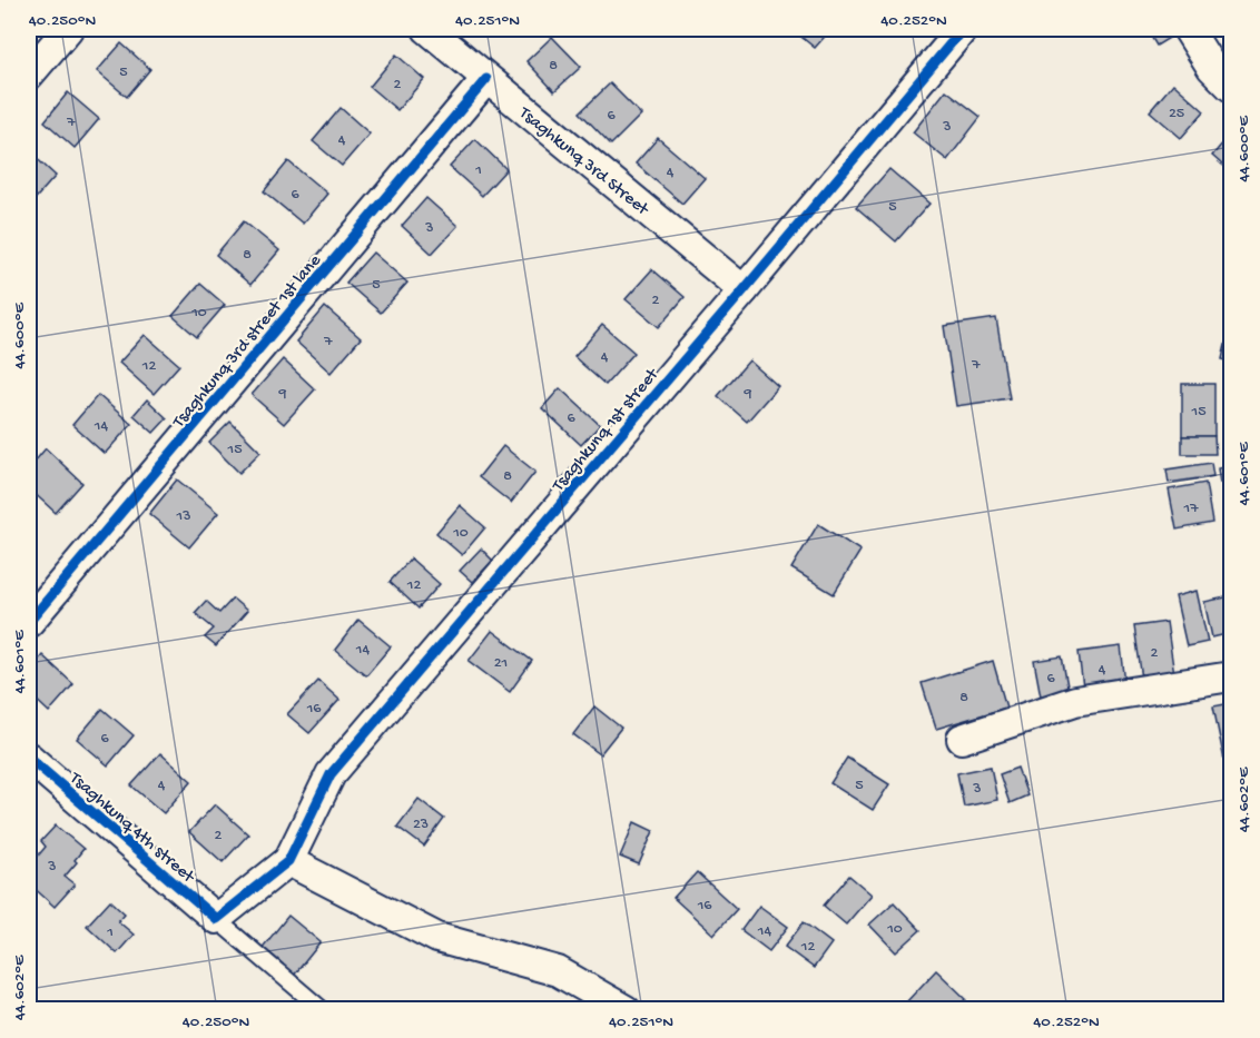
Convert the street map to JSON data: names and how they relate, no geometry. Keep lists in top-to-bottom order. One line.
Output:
{"streets":{"street":["Tsaghkunq 3rd Street","Tsaghkunq 3rd street 1st lane","Tsaghkunq 1st street","Tsaghkunq 4th street"]},"crossings":[["Tsaghkunq 3rd Street","Tsaghkunq 3rd street 1st lane"],["Tsaghkunq 3rd Street","Tsaghkunq 1st street"]],"house_numbers":["8","5","2","25","6","7","3","4","1","4","6","5","3","8","5","2","10","7","4","7","12","9","9","15","6","14","15","8","17","13","10","12","14","2","21","4","6","8","16","6","4","5","3","23","2","3","16","10","14","1","12"],"coordinates":["40.250°N","40.251°N","40.252°N","44.600°E","44.601°E","44.602°E"]}
